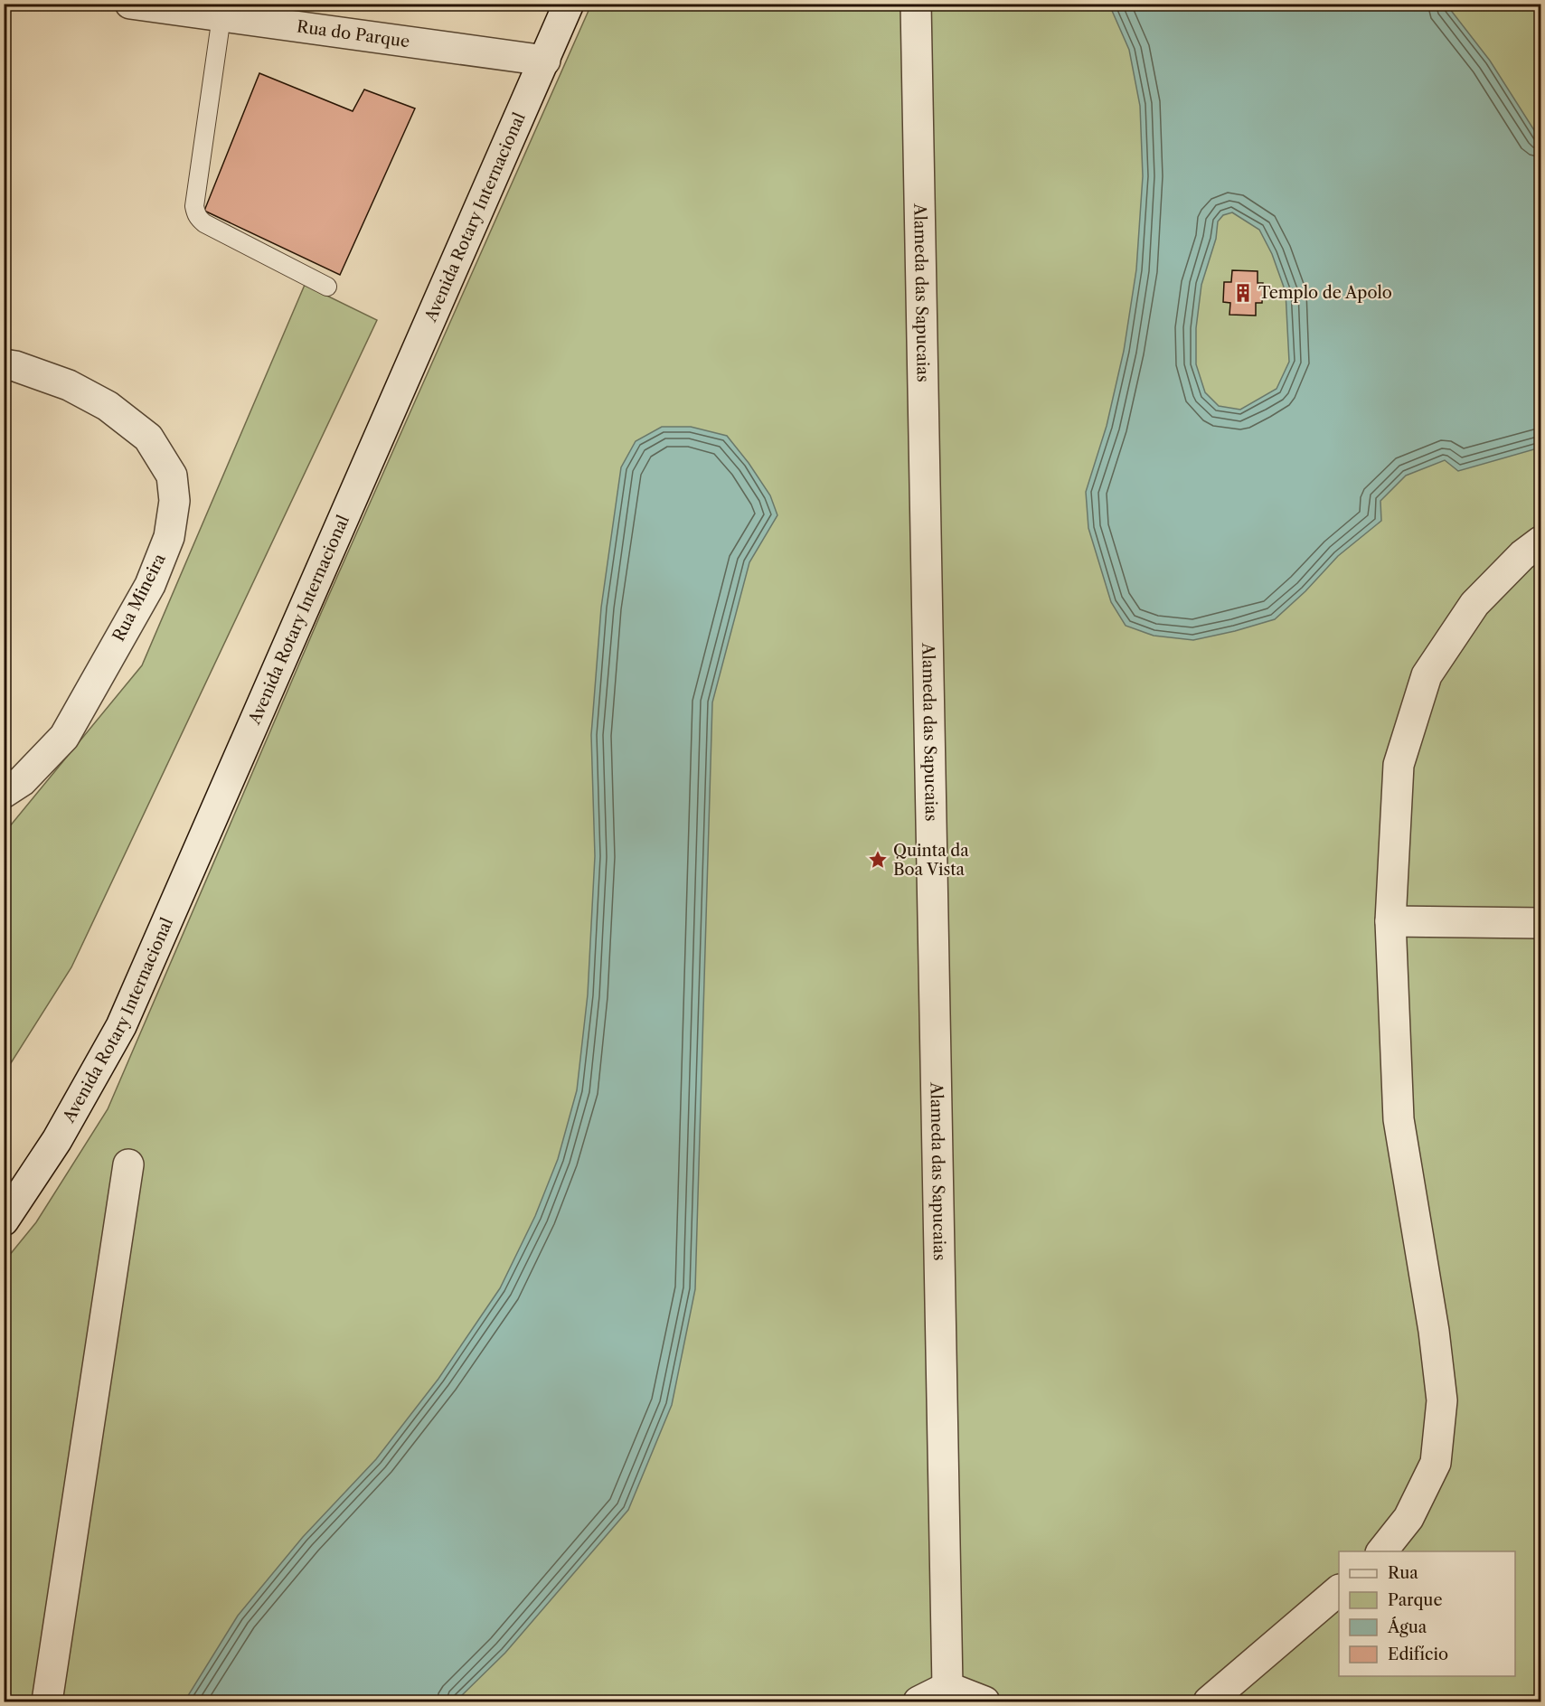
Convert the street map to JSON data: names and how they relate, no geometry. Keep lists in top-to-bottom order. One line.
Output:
{"streets":{"street":["Rua do Parque","Avenida Rotary Internacional","Alameda das Sapucaias","Rua Mineira"]},"crossings":[["Rua do Parque","Avenida Rotary Internacional"]],"places":{"building":["Templo de Apolo"],"place":["Quinta da Boa Vista"]},"legend":["Rua","Parque","Água","Edifício"]}
